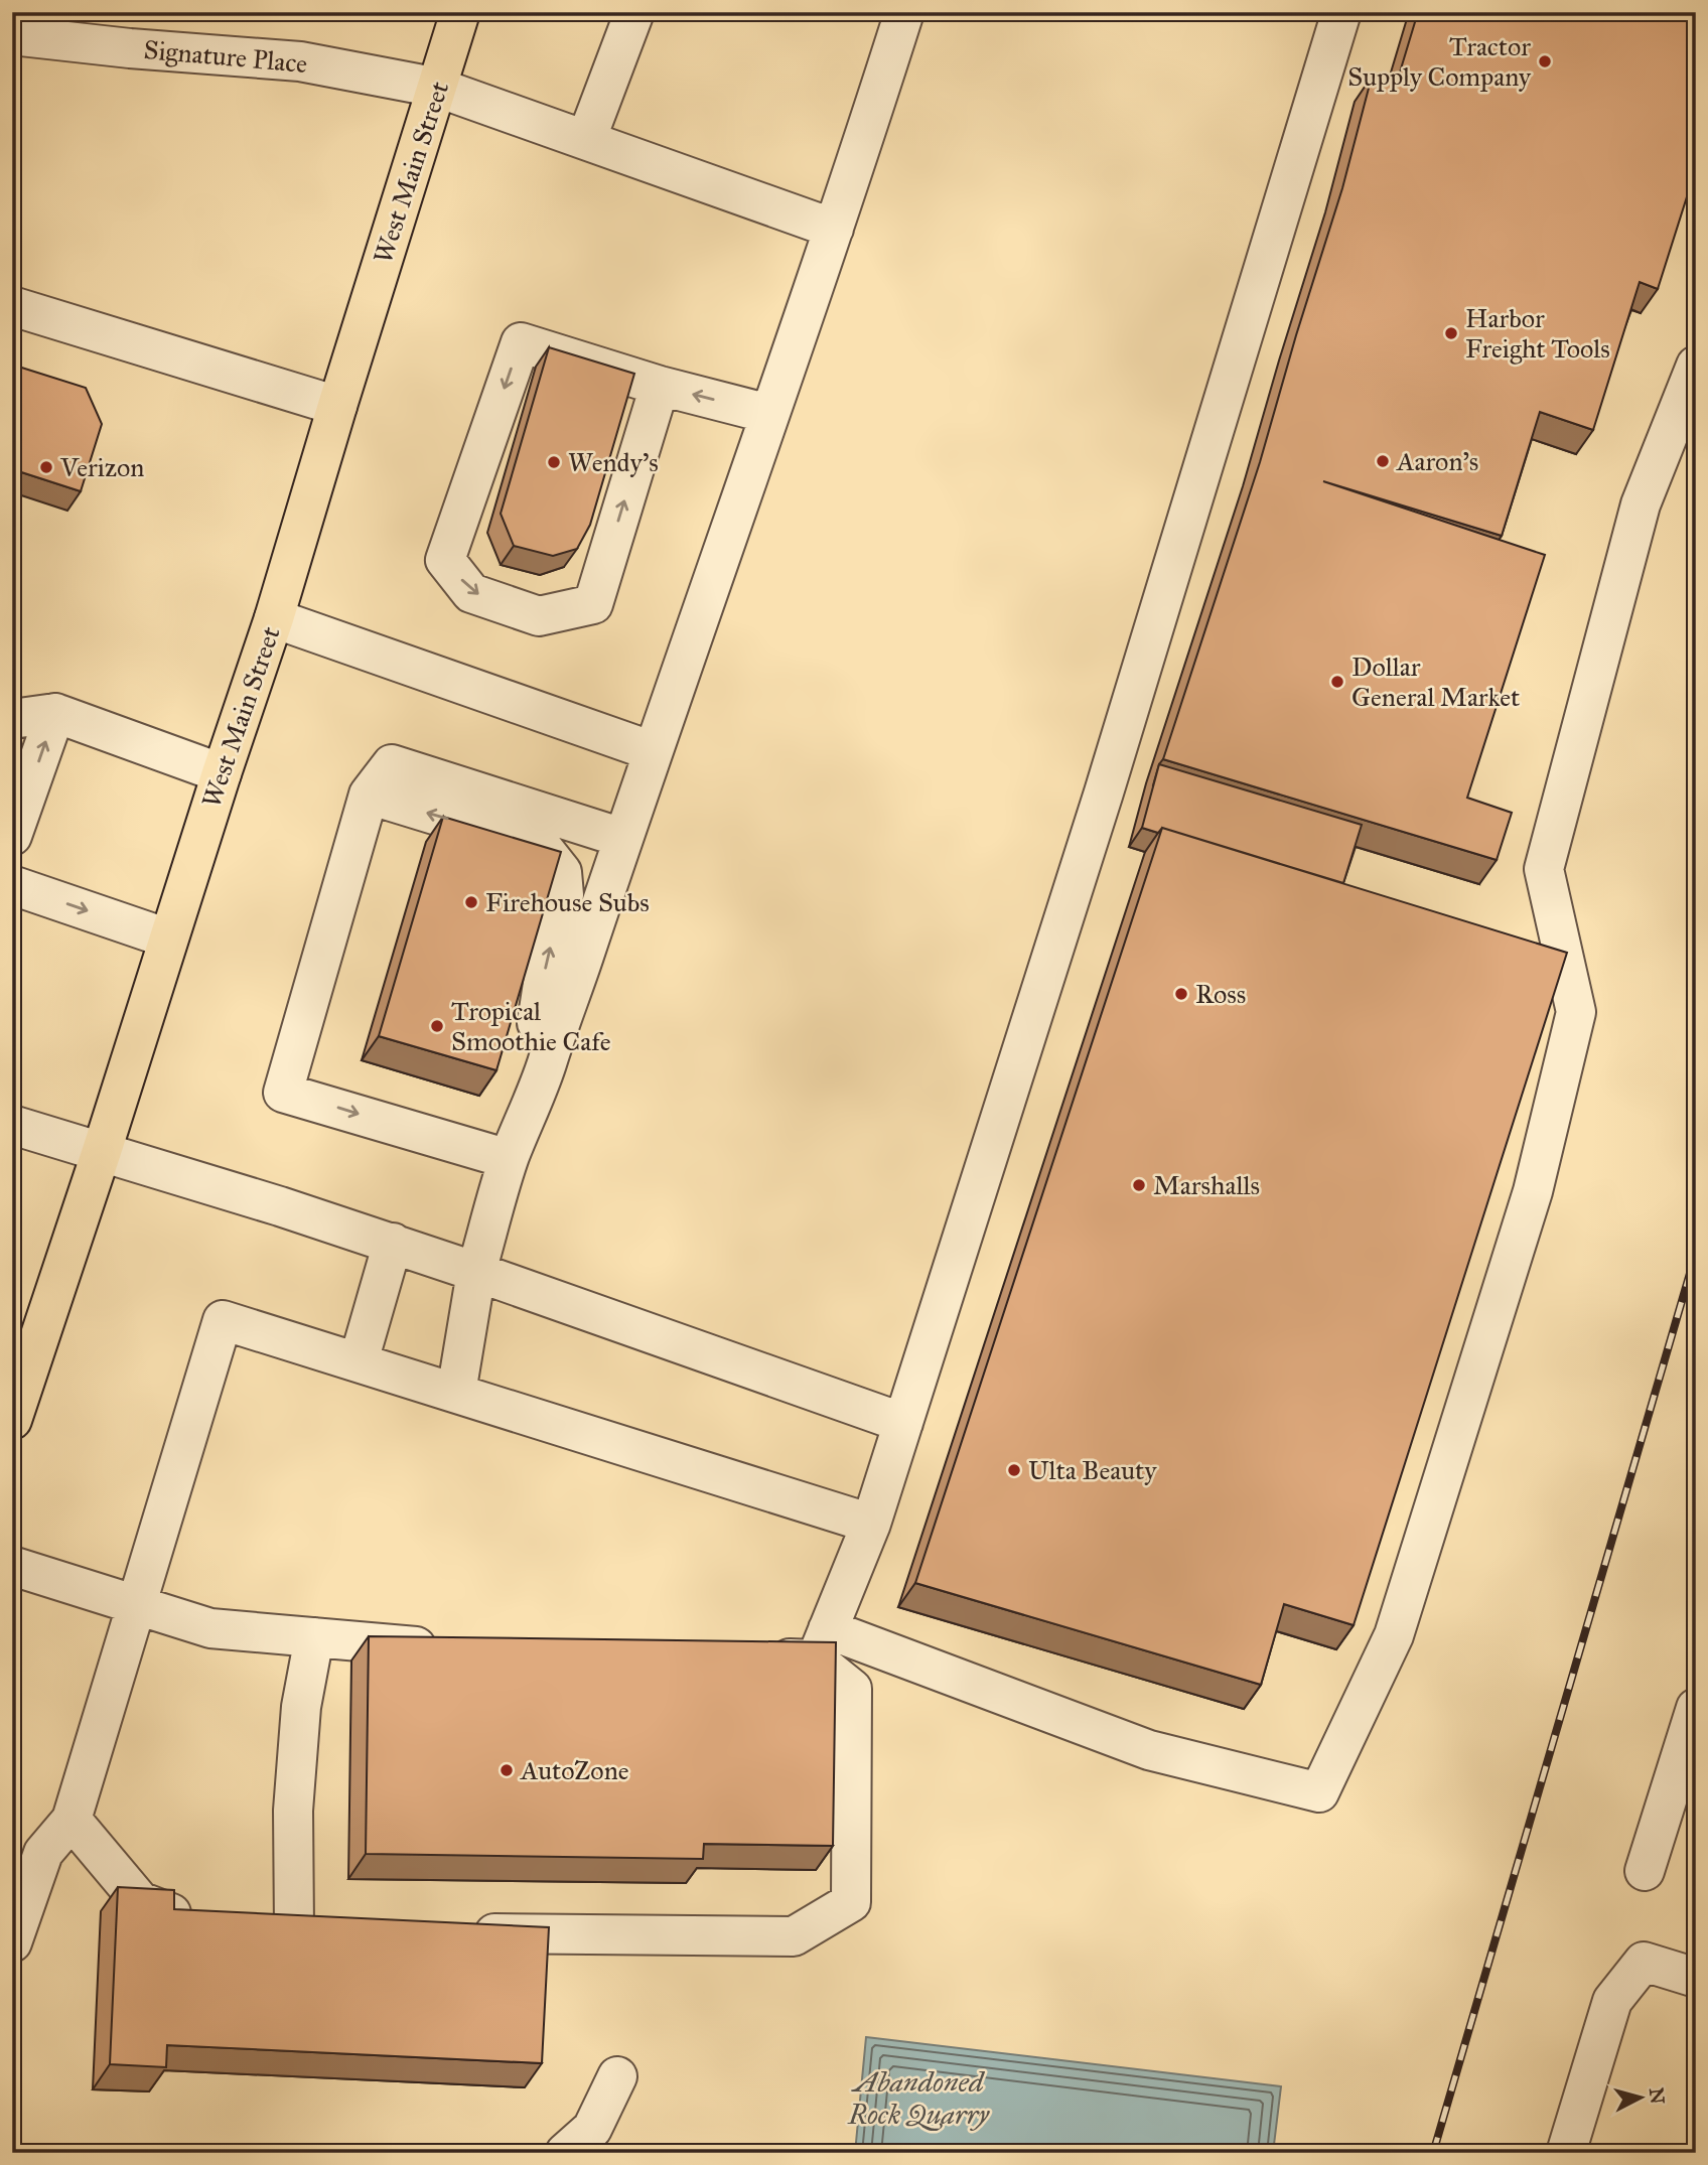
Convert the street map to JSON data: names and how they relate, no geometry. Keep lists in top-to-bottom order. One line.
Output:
{"streets":{"main road":["West Main Street"],"street":["Signature Place"]},"crossings":[["Signature Place","West Main Street"]],"water":["Abandoned Rock Quarry"],"places":["Tractor Supply Company","Harbor Freight Tools","Aaron's","Wendy's","Verizon","Dollar General Market","Firehouse Subs","Ross","Tropical Smoothie Cafe","Marshalls","Ulta Beauty","AutoZone"],"north":"right"}
